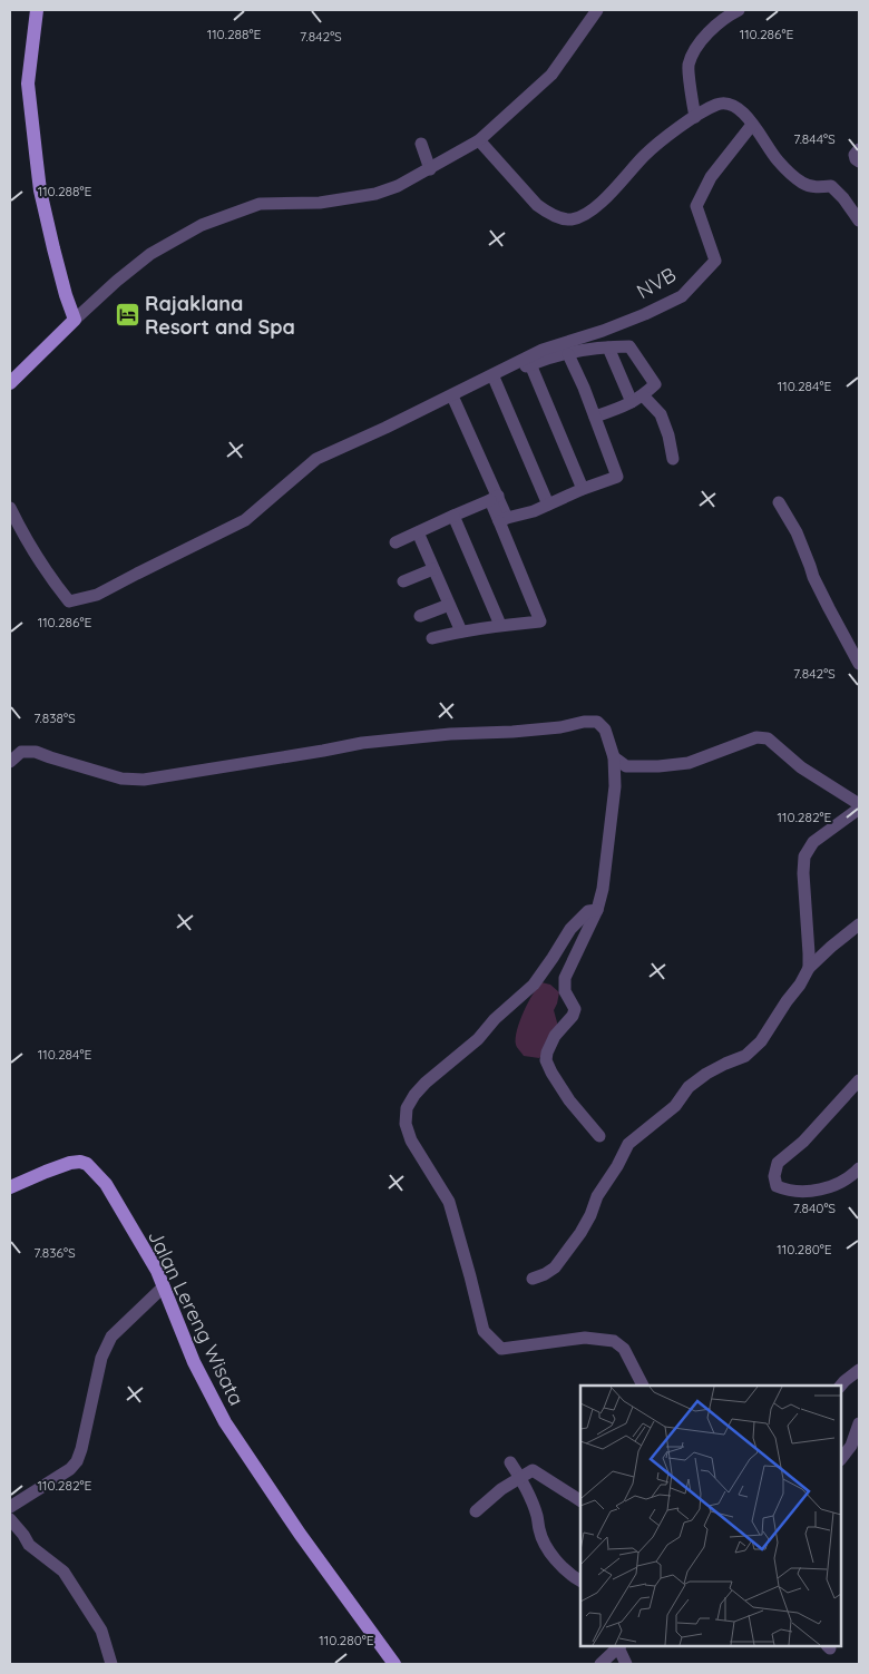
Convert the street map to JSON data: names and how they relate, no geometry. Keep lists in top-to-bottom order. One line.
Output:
{"streets":{"main road":["Jalan Lereng Wisata"],"street":["NVB"]},"places":{"hotel":["Rajaklana Resort and Spa"]},"coordinates":["110.288°E","110.286°E","7.842°S","7.844°S","110.284°E","7.838°S","110.282°E","7.840°S","110.280°E","7.836°S"]}
